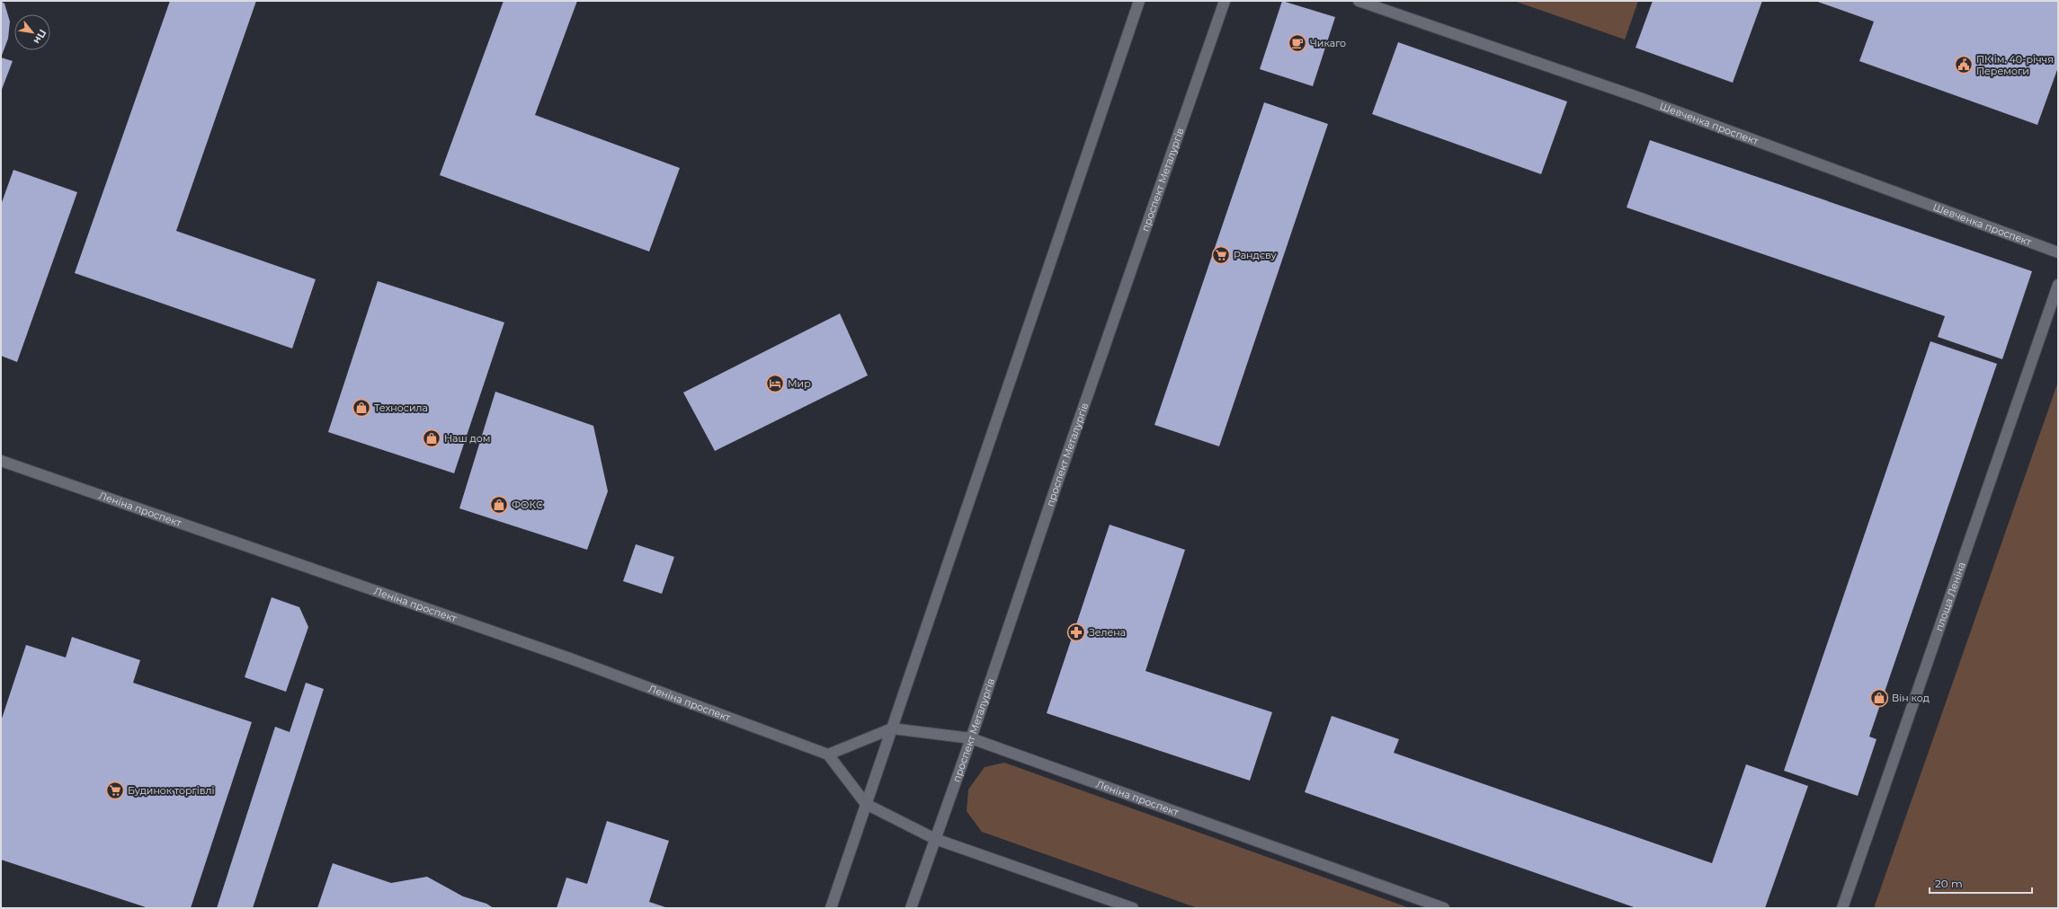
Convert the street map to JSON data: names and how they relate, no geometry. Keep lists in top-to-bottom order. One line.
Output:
{"streets":{"street":["Шевченка проспект","проспект Металургів","Леніна проспект","площа Леніна"]},"crossings":[["проспект Металургів","Леніна проспект"]],"places":{"cafe":["Чикаго"],"public building":["ПК ім. 40-річчя Перемоги"],"supermarket":["Рандєву","Будинок торгівлі"],"hotel":["Мир"],"shop":["Техносила","Наш дом","ФОКС","Він код"],"pharmacy":["Зелена"]},"scale_bar":"20 m","north":"bottom right"}
